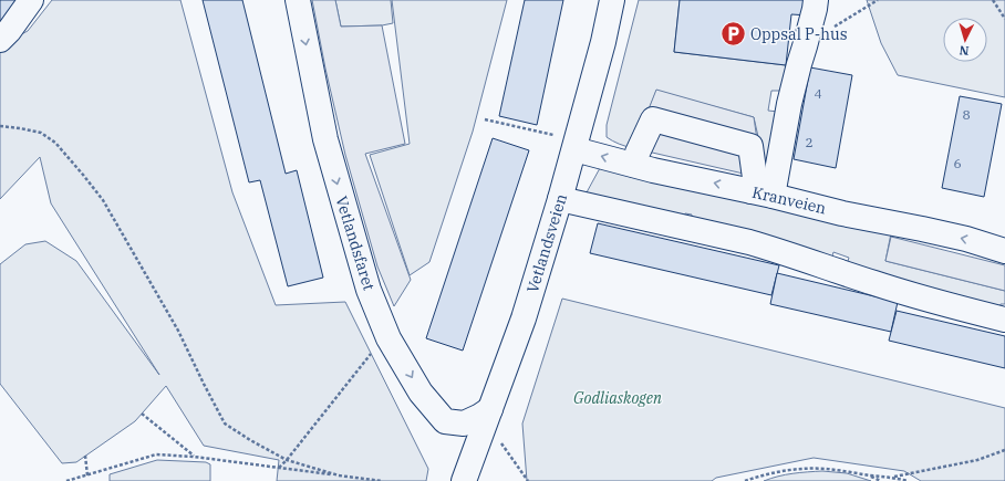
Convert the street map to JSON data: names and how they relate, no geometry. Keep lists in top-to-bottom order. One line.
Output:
{"streets":{"street":["Kranveien","Vetlandsfaret","Vetlandsveien"]},"crossings":[["Kranveien","Vetlandsveien"],["Vetlandsfaret","Vetlandsveien"]],"one_way":["Vetlandsfaret"],"parks":["Godliaskogen"],"places":{"parking":["Oppsal P-hus"]},"house_numbers":["4","8","2","6"],"north":"bottom"}
